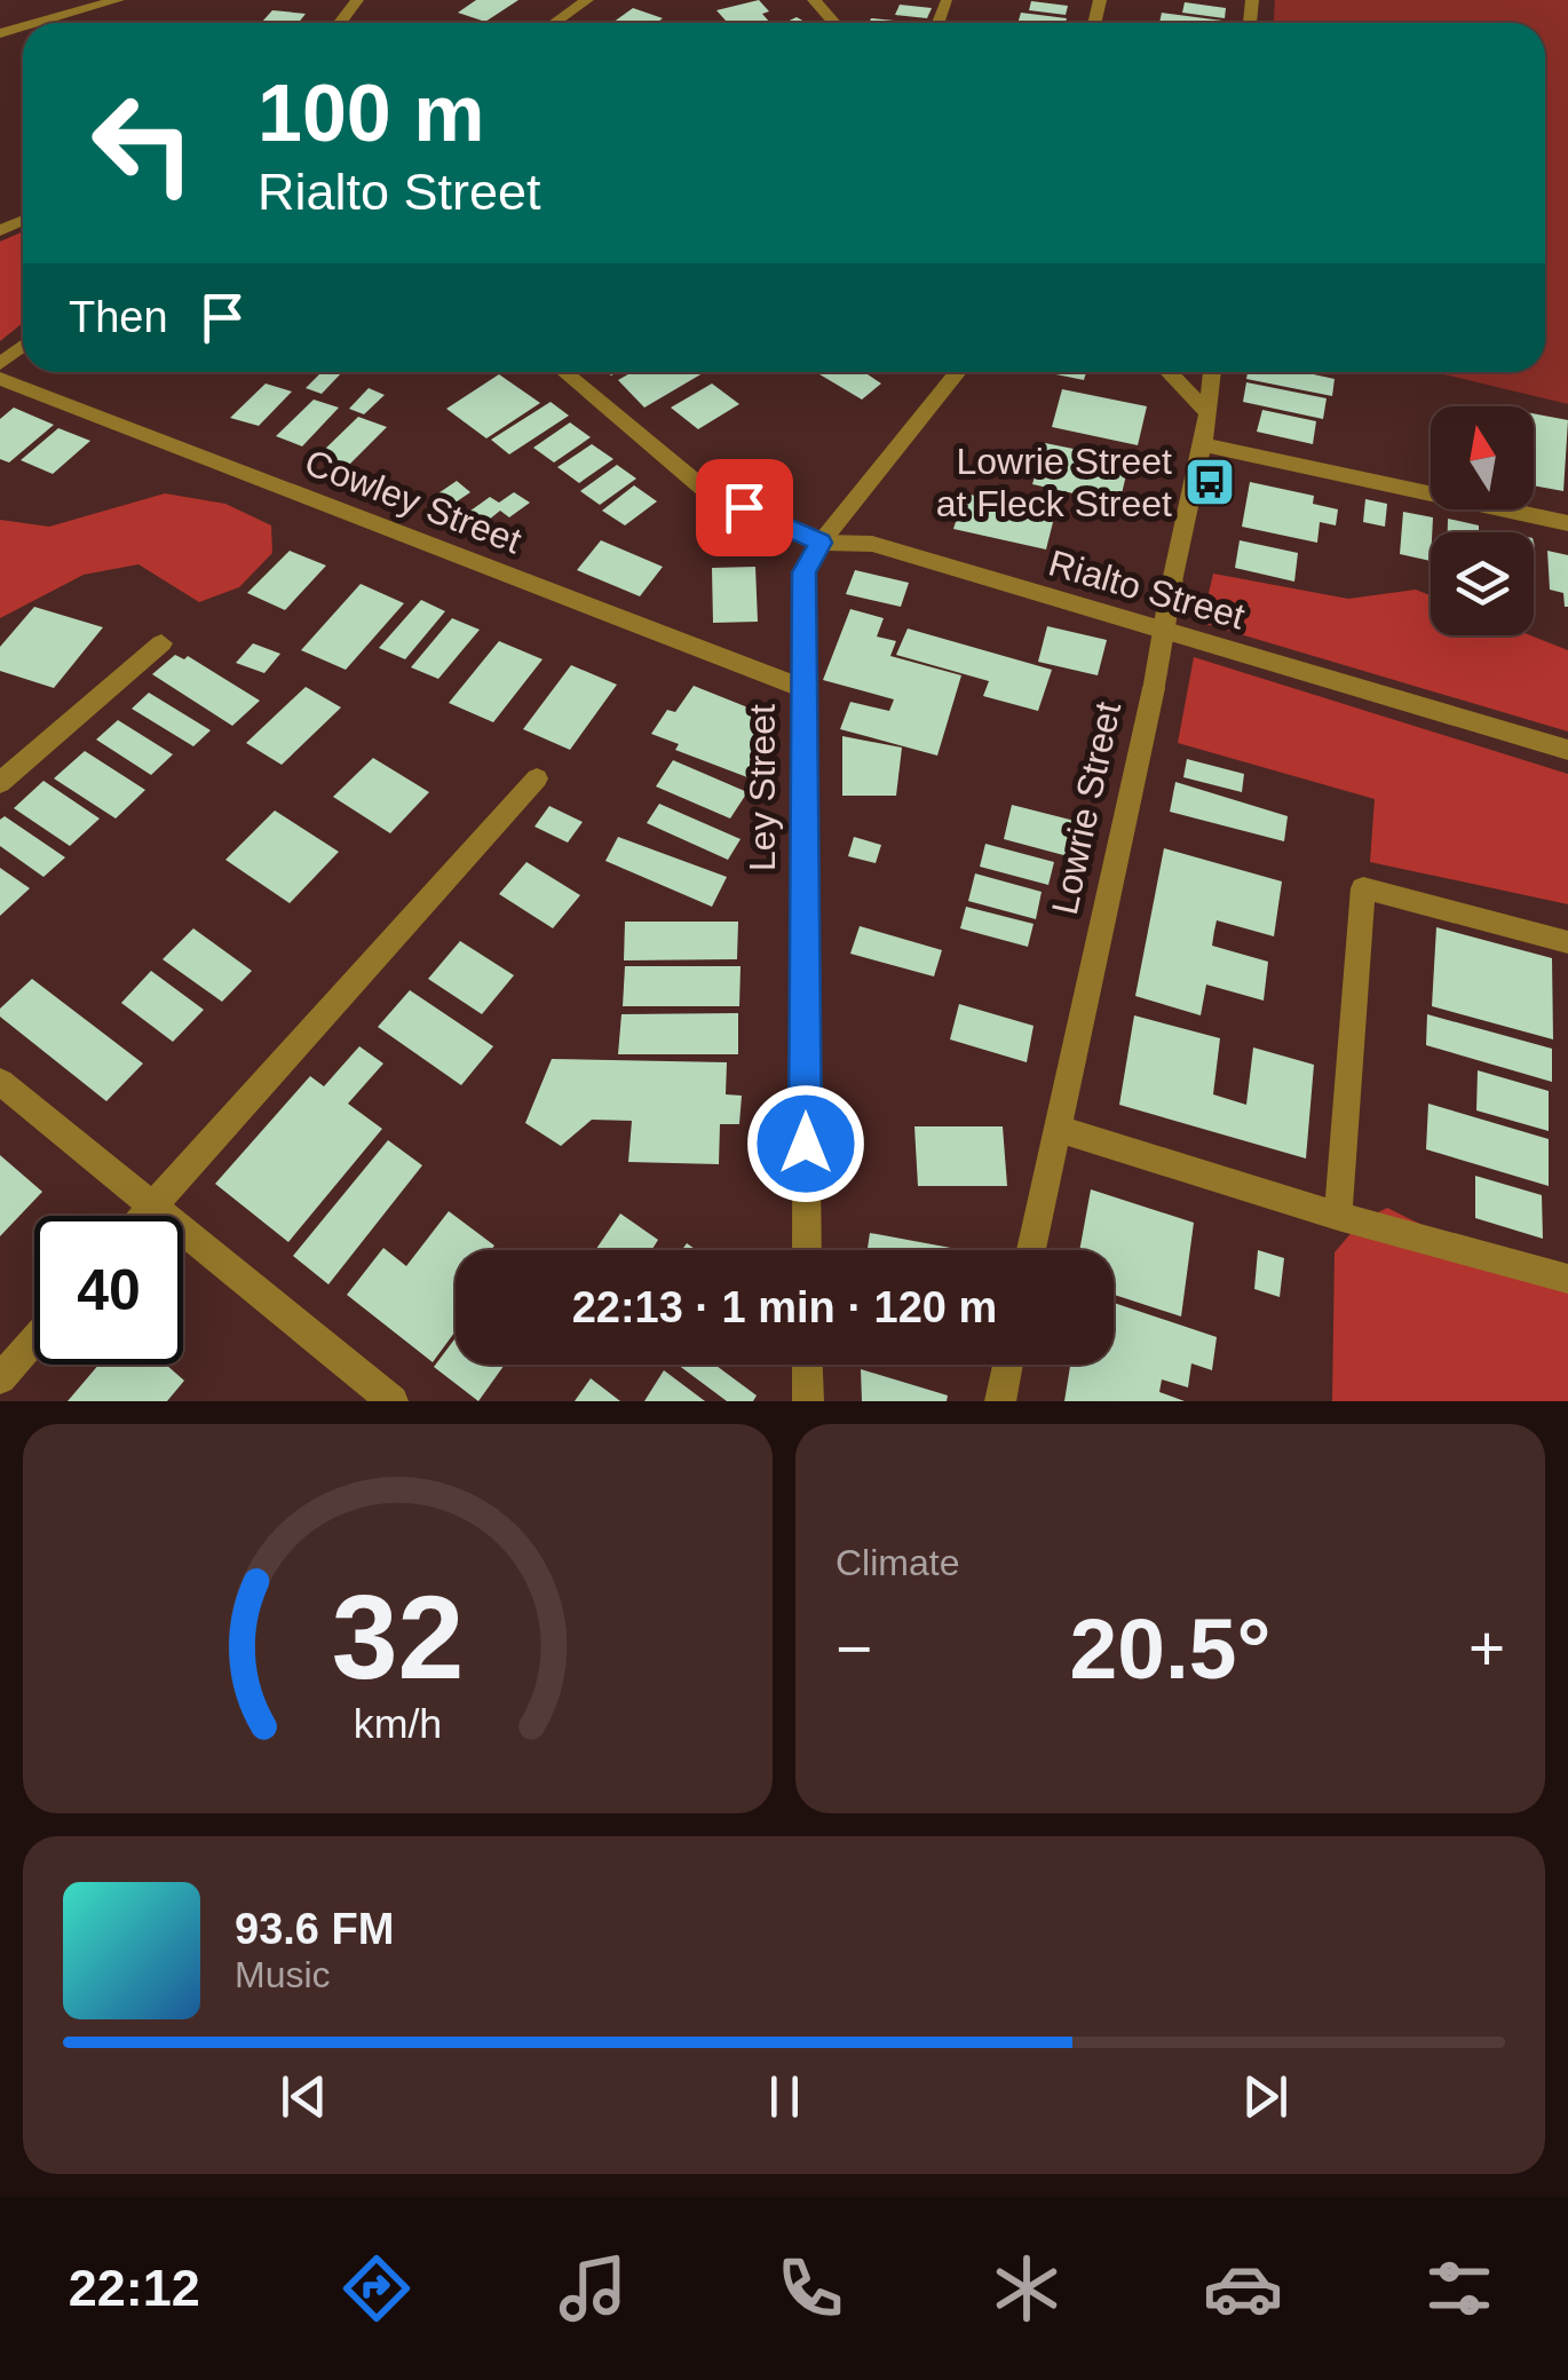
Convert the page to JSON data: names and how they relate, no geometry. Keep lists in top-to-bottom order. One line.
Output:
{"streets":{"street":["Cowley Street","Rialto Street","Ley Street","Lowrie Street"]},"crossings":[["Cowley Street","Ley Street"],["Rialto Street","Ley Street"]],"places":{"bus stop":["Lowrie Street at Fleck Street"]},"north":"top","page":{"turn":["100 m","Rialto Street"],"then":"Then","limit":"40","trip":"22:13 · 1 min · 120 m","tile":"Climate","heat":["−","20.5°","+"],"song":["93.6 FM","Music"],"tabs":"22:12","gauge":["32","km/h"]}}
